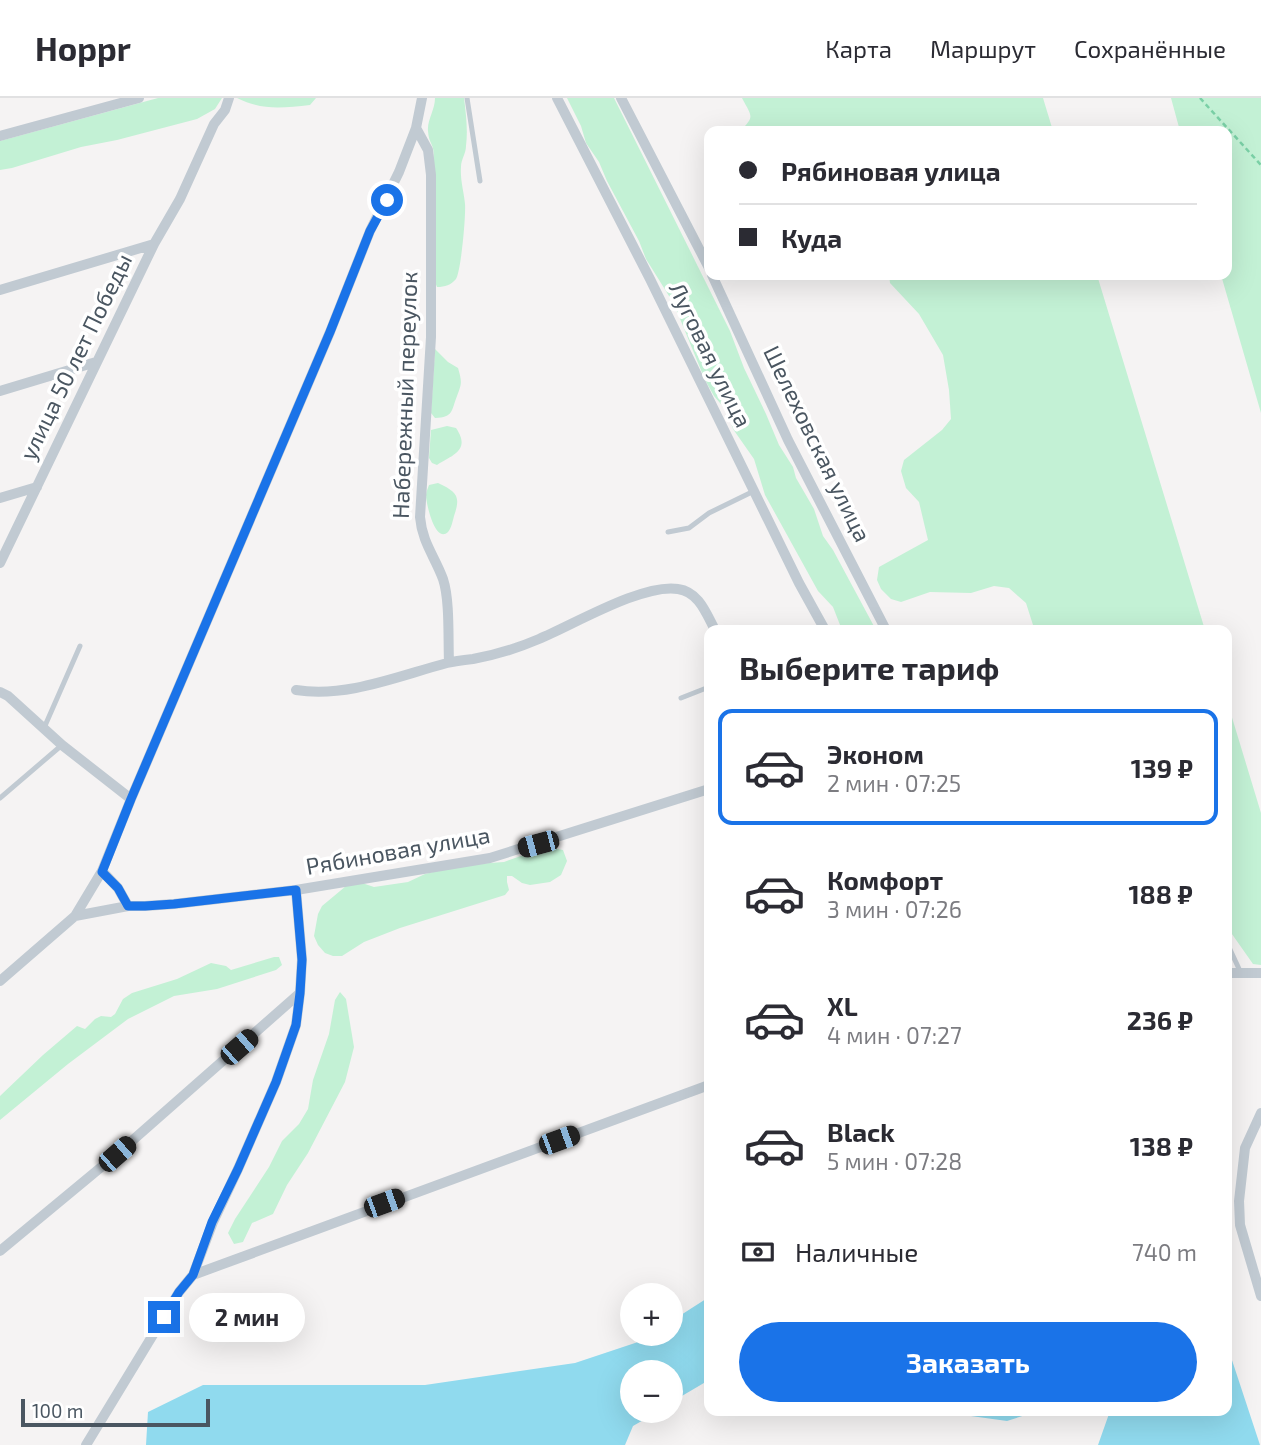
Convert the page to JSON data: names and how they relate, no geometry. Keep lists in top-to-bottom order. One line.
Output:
{"streets":{"street":["Луговая улица","улица 50 лет Победы","Набережный переулок","Шелеховская улица","Рябиновая улица"]},"scale_bar":"100 m","page":{"header":"Hoppr","nav":["Карта","Маршрут","Сохранённые"],"banner":["Рябиновая улица","Куда"],"heading":"Выберите тариф","list":[{"name":"Эконом","note":"2 мин · 07:25","value":"139 ₽"},{"name":"Комфорт","note":"3 мин · 07:26","value":"188 ₽"},{"name":"XL","note":"4 мин · 07:27","value":"236 ₽"},{"name":"Black","note":"5 мин · 07:28","value":"138 ₽"}],"pay":["Наличные","740 m"],"map_buttons":["+","−"],"bubble":"2 мин","buttons":"Заказать","scale":"100 m"}}
